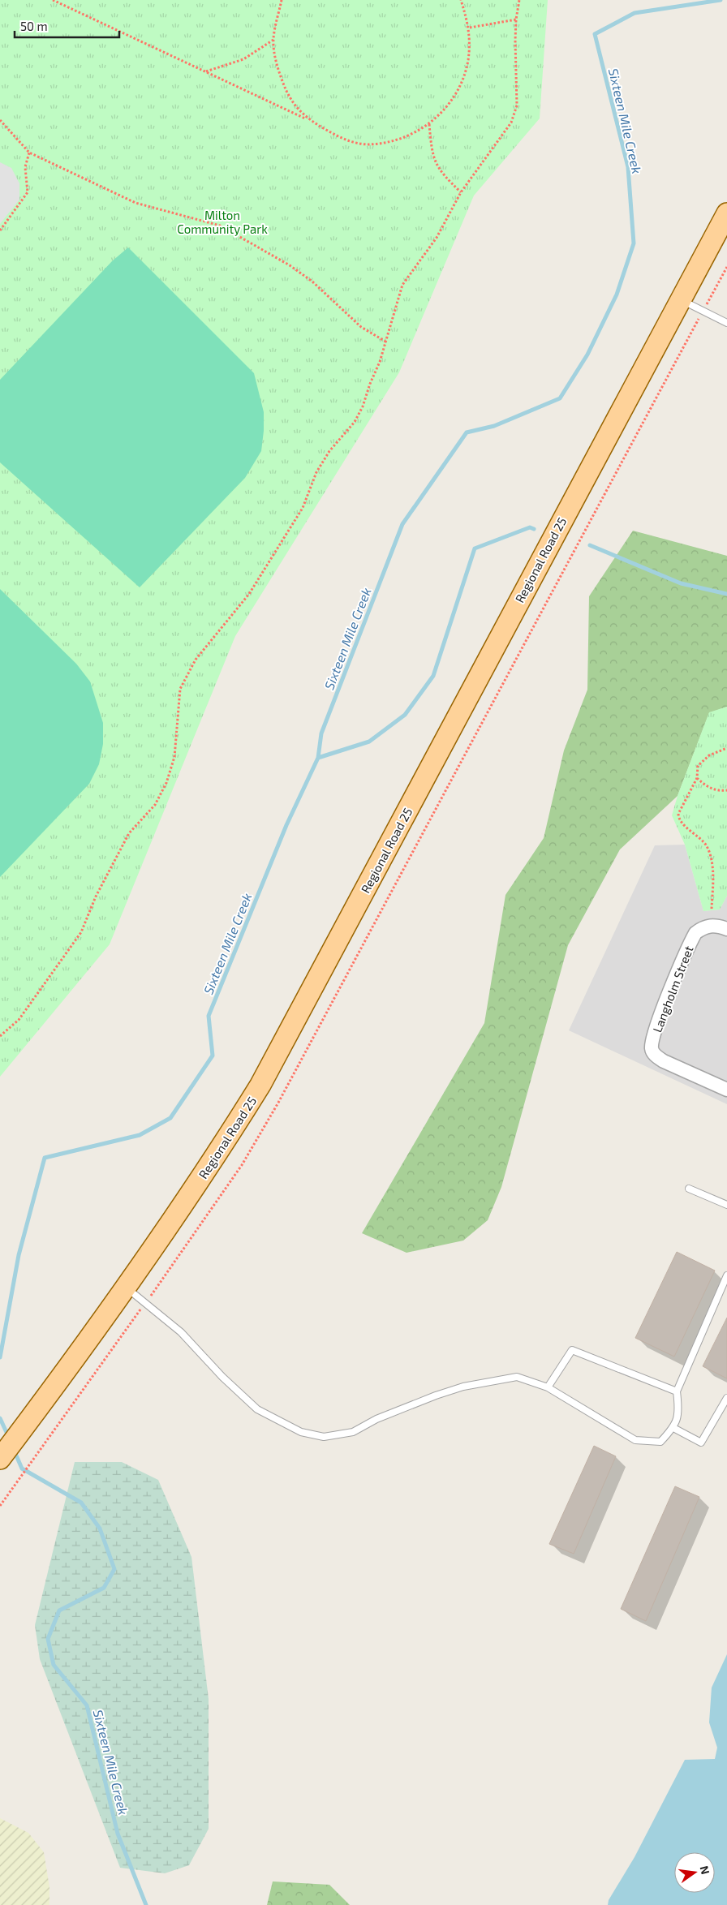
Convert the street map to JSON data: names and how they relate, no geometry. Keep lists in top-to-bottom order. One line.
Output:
{"streets":{"main road":["Regional Road 25"],"street":["Langholm Street"]},"water":["Sixteen Mile Creek"],"parks":["Milton Community Park"],"scale_bar":"50 m","north":"right"}
